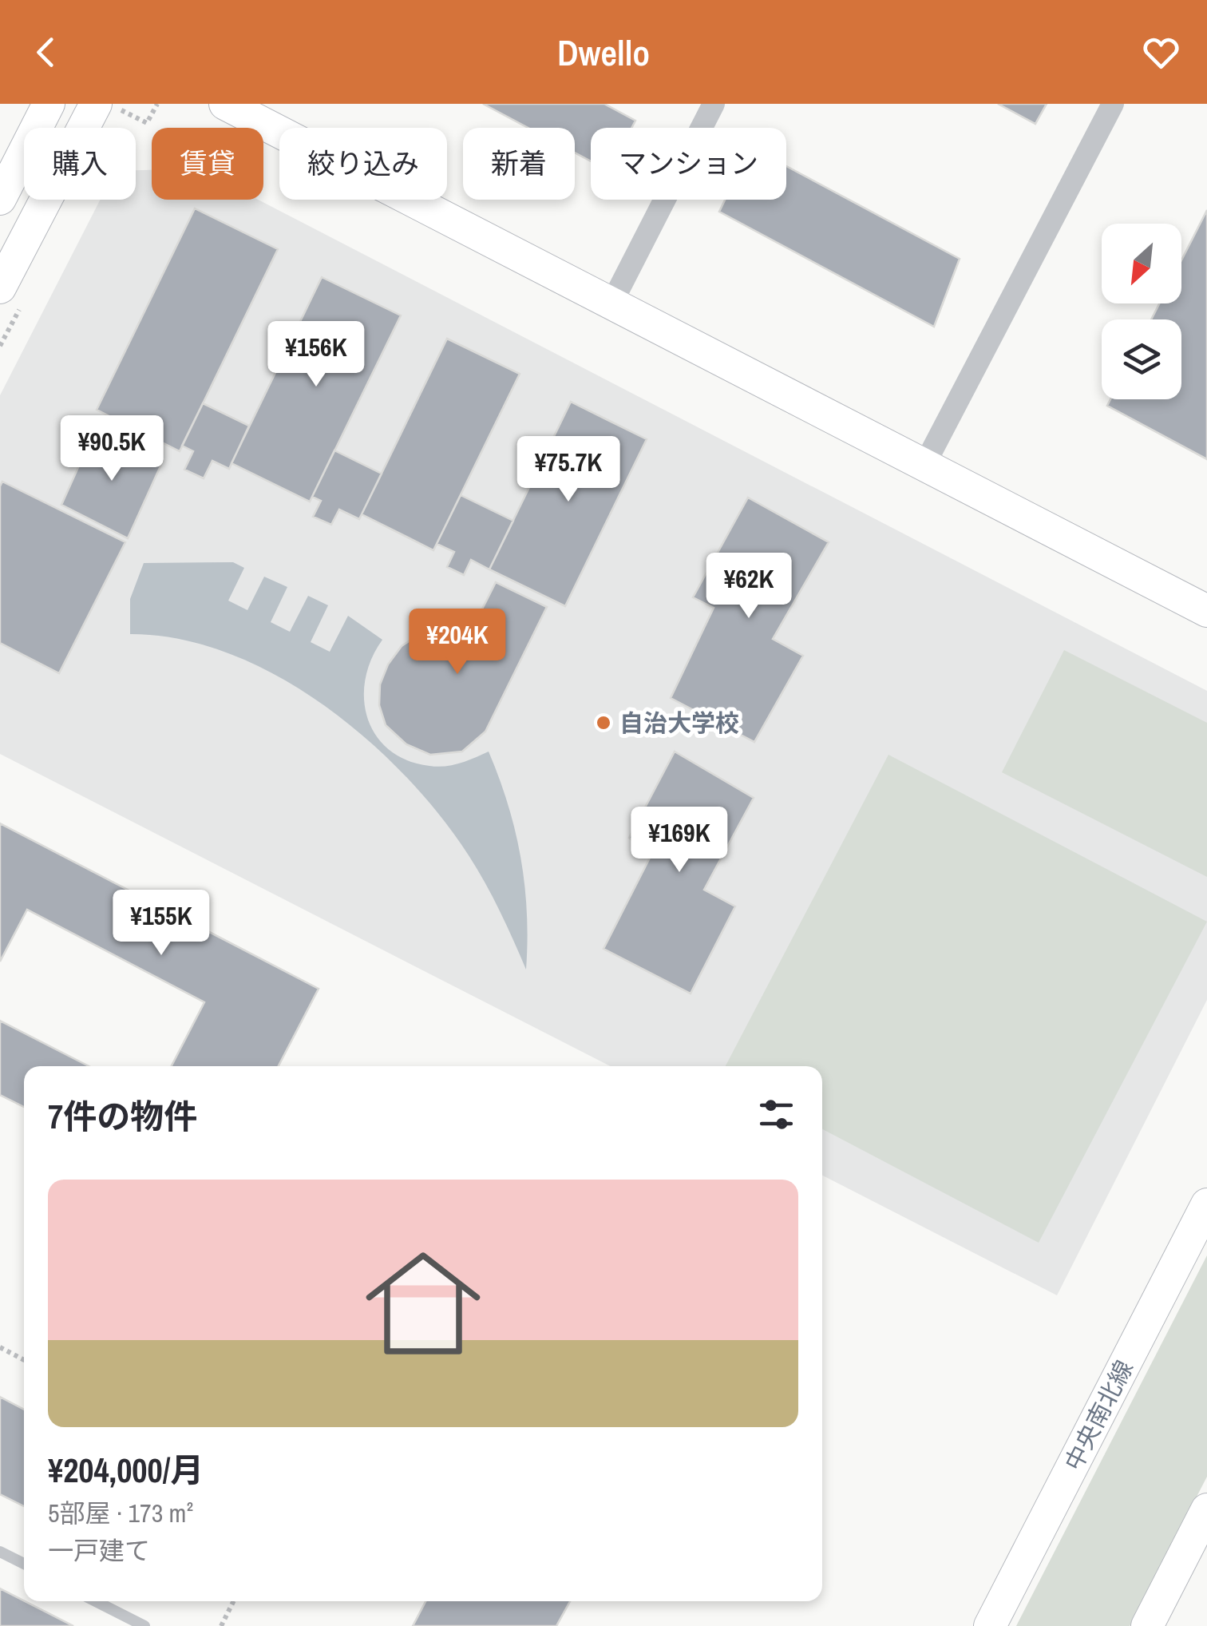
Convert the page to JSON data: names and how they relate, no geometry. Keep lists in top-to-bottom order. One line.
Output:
{"streets":{"street":["中央南北線"]},"places":["自治大学校"],"north":"bottom left","page":{"header":"Dwello","chip":["購入","賃貸","絞り込み","新着","マンション"],"price":["¥156K","¥90.5K","¥75.7K","¥62K","¥204K","¥169K","¥155K"],"heading":"7件の物件","list":[{"name":"¥204,000/月","note":"5部屋 · 173 m² · 一戸建て"}]}}
